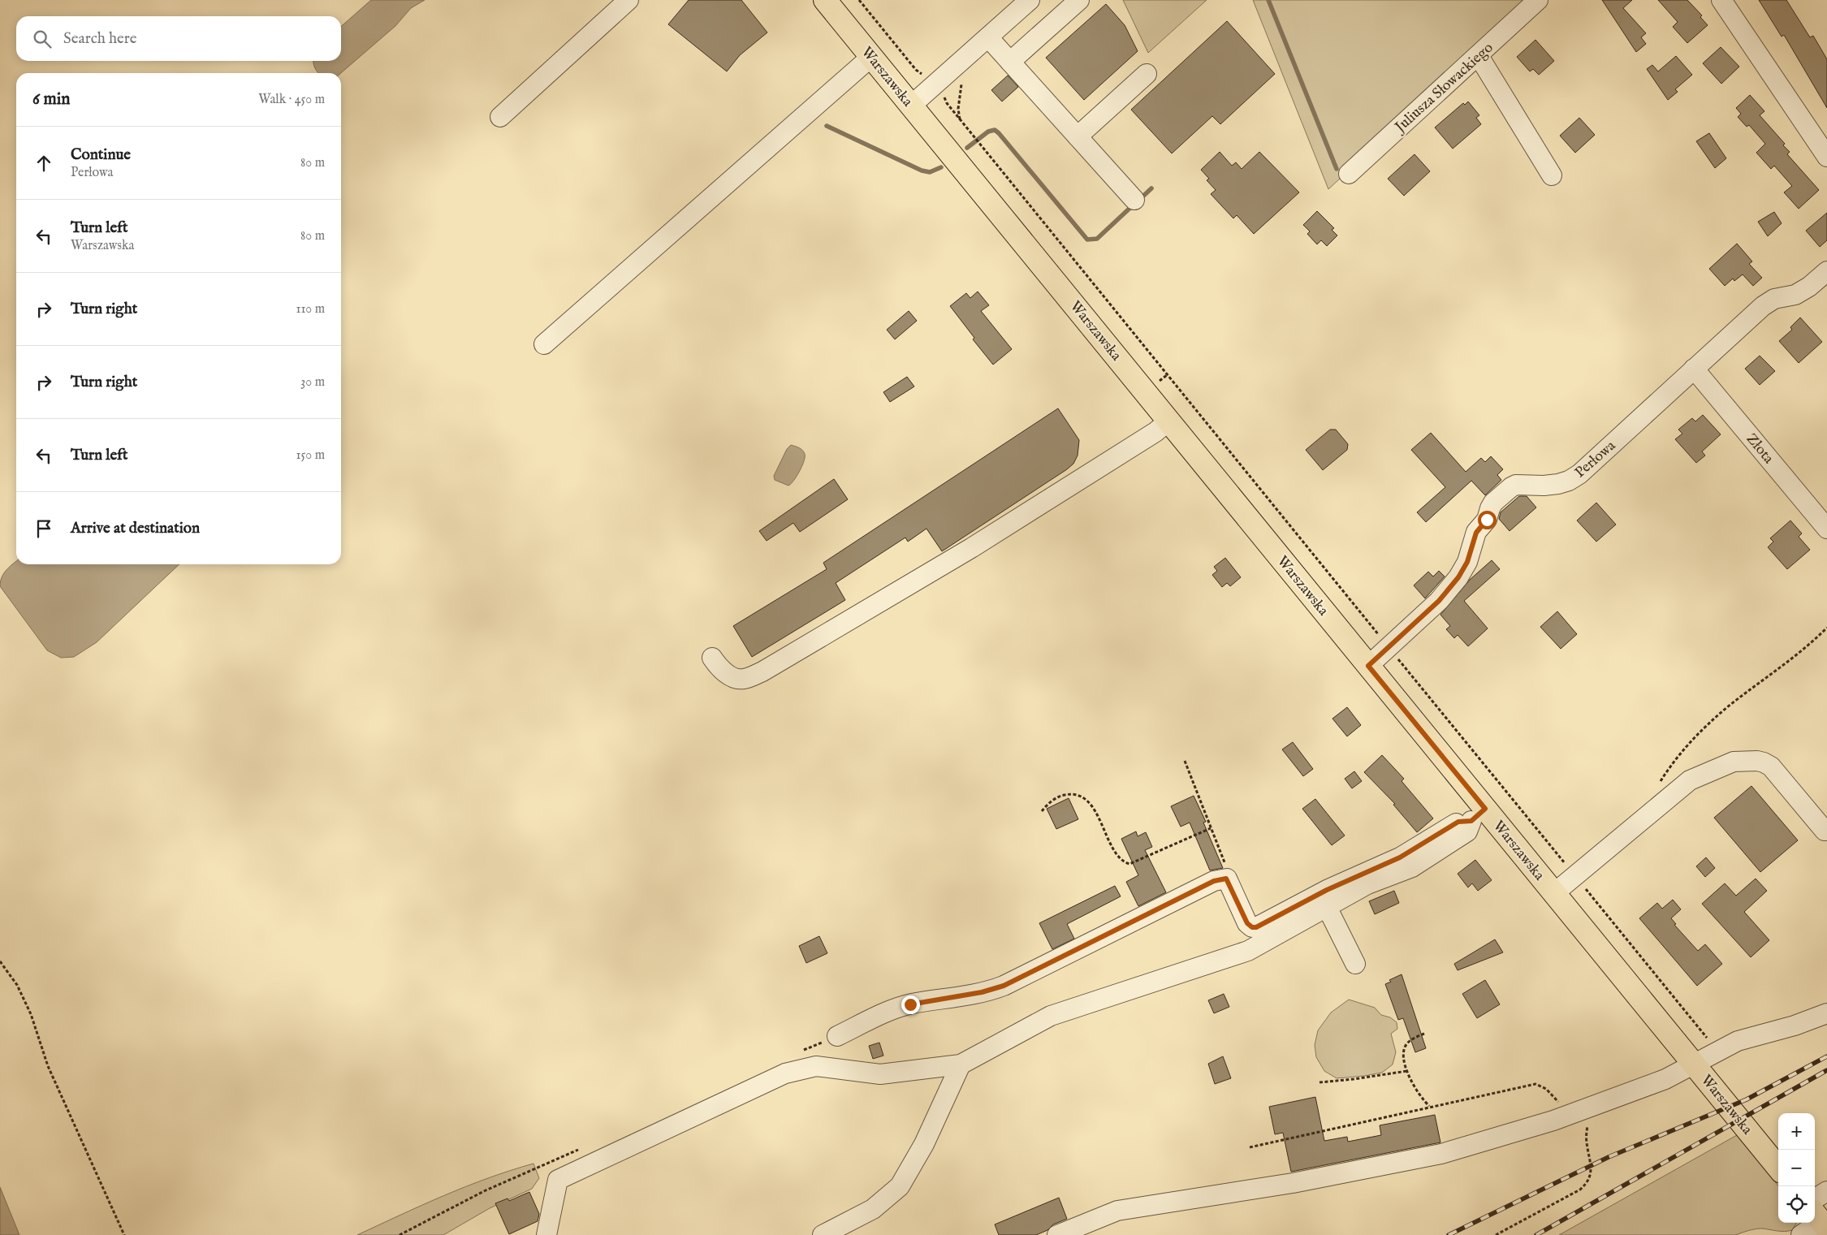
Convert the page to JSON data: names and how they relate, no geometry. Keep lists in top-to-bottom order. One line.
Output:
{"streets":{"main road":["Warszawska"],"street":["Juliusza Słowackiego","Złota","Perłowa"]},"crossings":[["Warszawska","Perłowa"],["Złota","Perłowa"]],"page":{"search":"Search here","heading":["6 min","Walk · 450 m"],"list":[["Continue","Perłowa","80 m"],["Turn left","Warszawska","80 m"],["Turn right","110 m"],["Turn right","30 m"],["Turn left","150 m"],"Arrive at destination"],"map_buttons":["+","−"]}}
